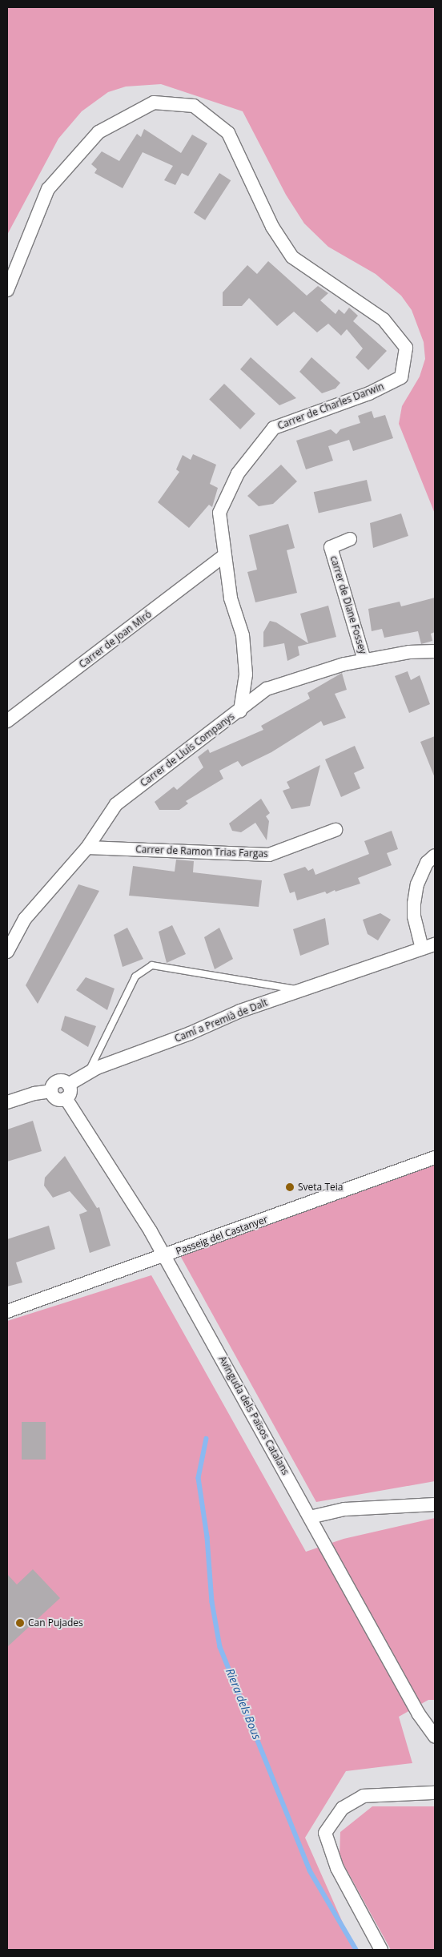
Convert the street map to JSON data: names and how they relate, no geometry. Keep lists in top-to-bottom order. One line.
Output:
{"streets":{"street":["Carrer de Charles Darwin","carrer de Diane Fossey","Carrer de Joan Miró","Carrer de Lluís Companys","Carrer de Ramon Trias Fargas","Camí a Premià de Dalt","Passeig del Castanyer","Avinguda dels Països Catalans"]},"crossings":[["Carrer de Charles Darwin","Carrer de Joan Miró"],["Carrer de Charles Darwin","Carrer de Lluís Companys"],["carrer de Diane Fossey","Carrer de Lluís Companys"],["Carrer de Lluís Companys","Carrer de Ramon Trias Fargas"],["Camí a Premià de Dalt","Avinguda dels Països Catalans"],["Passeig del Castanyer","Avinguda dels Països Catalans"]],"water":["Riera dels Bous"],"places":["Sveta Teia","Can Pujades"]}
